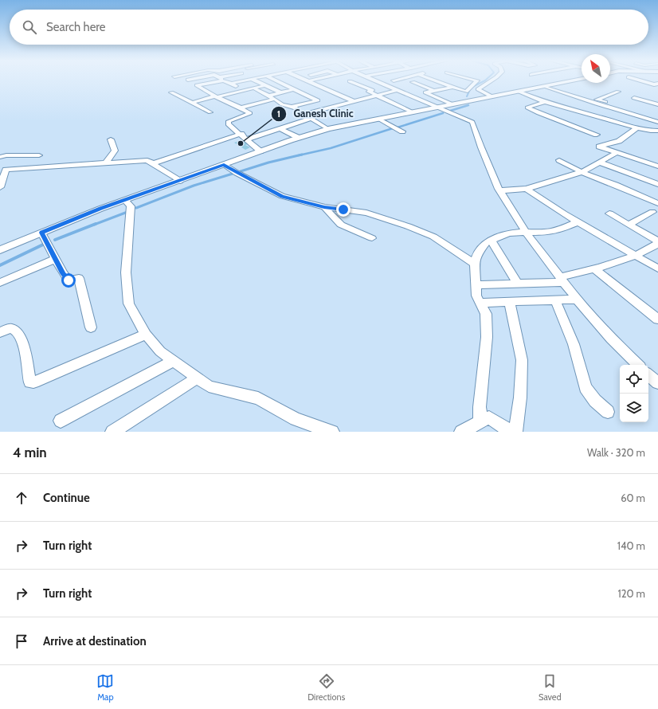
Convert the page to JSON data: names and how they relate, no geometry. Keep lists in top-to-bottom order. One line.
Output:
{"places":["Ganesh Clinic"],"north":"top left","page":{"search":"Search here","heading":["4 min","Walk · 320 m"],"list":[["Continue","60 m"],["Turn right","140 m"],["Turn right","120 m"],"Arrive at destination"],"nav":["Map","Directions","Saved"]}}
